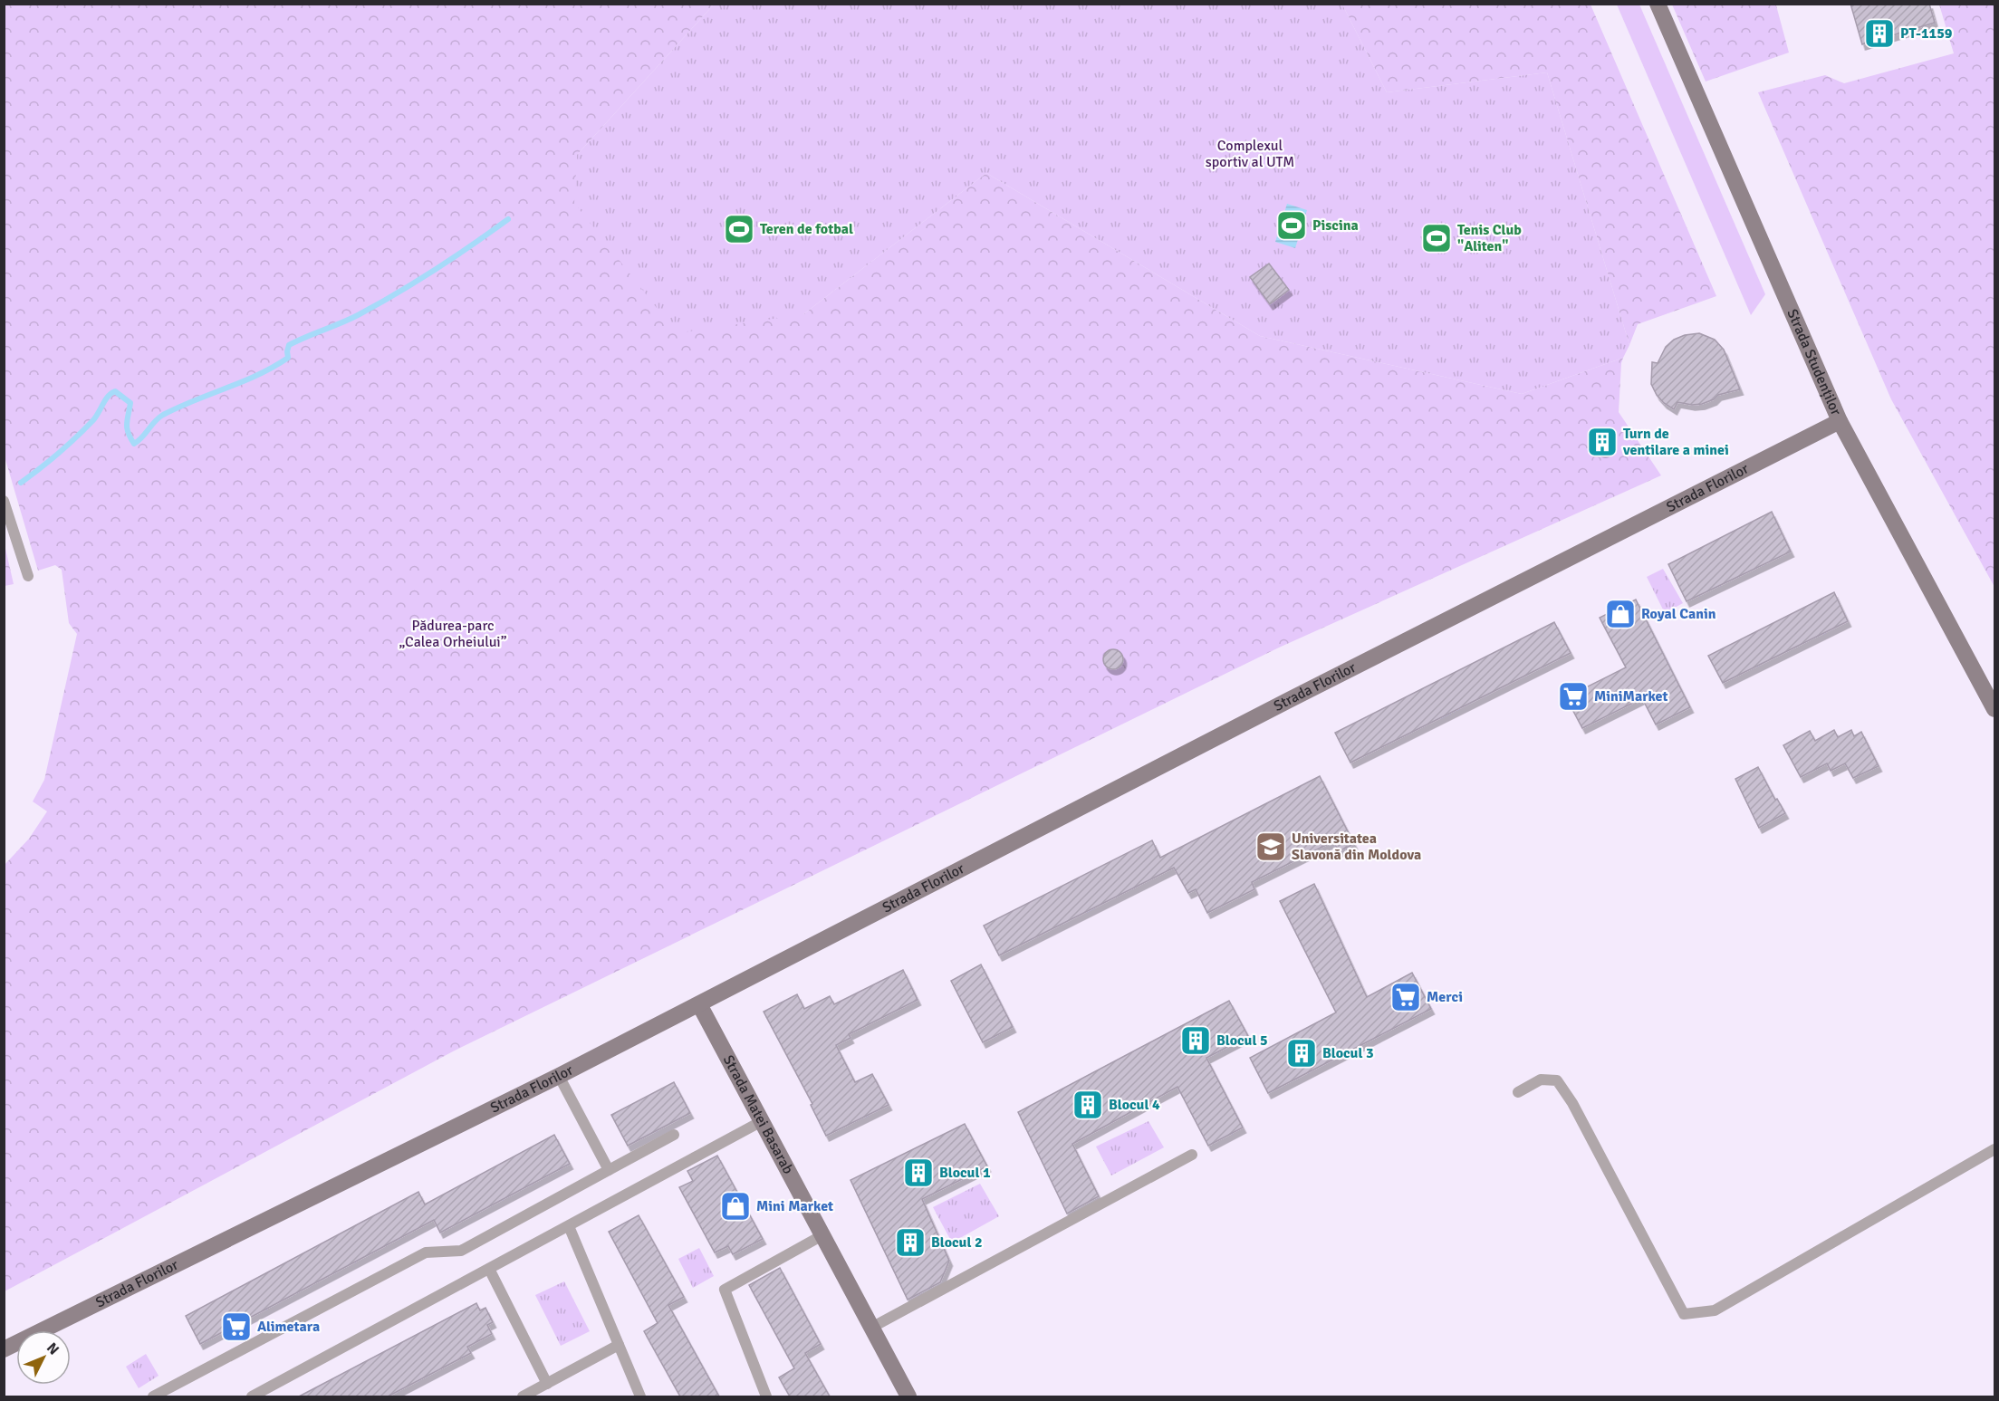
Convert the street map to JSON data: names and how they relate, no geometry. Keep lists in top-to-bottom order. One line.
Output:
{"streets":{"main road":["Strada Studenților","Strada Florilor","Strada Matei Basarab"]},"crossings":[["Strada Studenților","Strada Florilor"],["Strada Florilor","Strada Matei Basarab"]],"parks":["Complexul sportiv al UTM","Pădurea-parc „Calea Orheiului”"],"places":{"building":["PT-1159","Turn de ventilare a minei","Blocul 5","Blocul 3","Blocul 4","Blocul 1","Blocul 2"],"sports":["Piscina","Teren de fotbal","Tenis Club \"Aliten\""],"shop":["Royal Canin","Mini Market"],"supermarket":["MiniMarket","Merci","Alimetara"],"school or university":["Universitatea Slavonă din Moldova"]},"north":"top right"}
